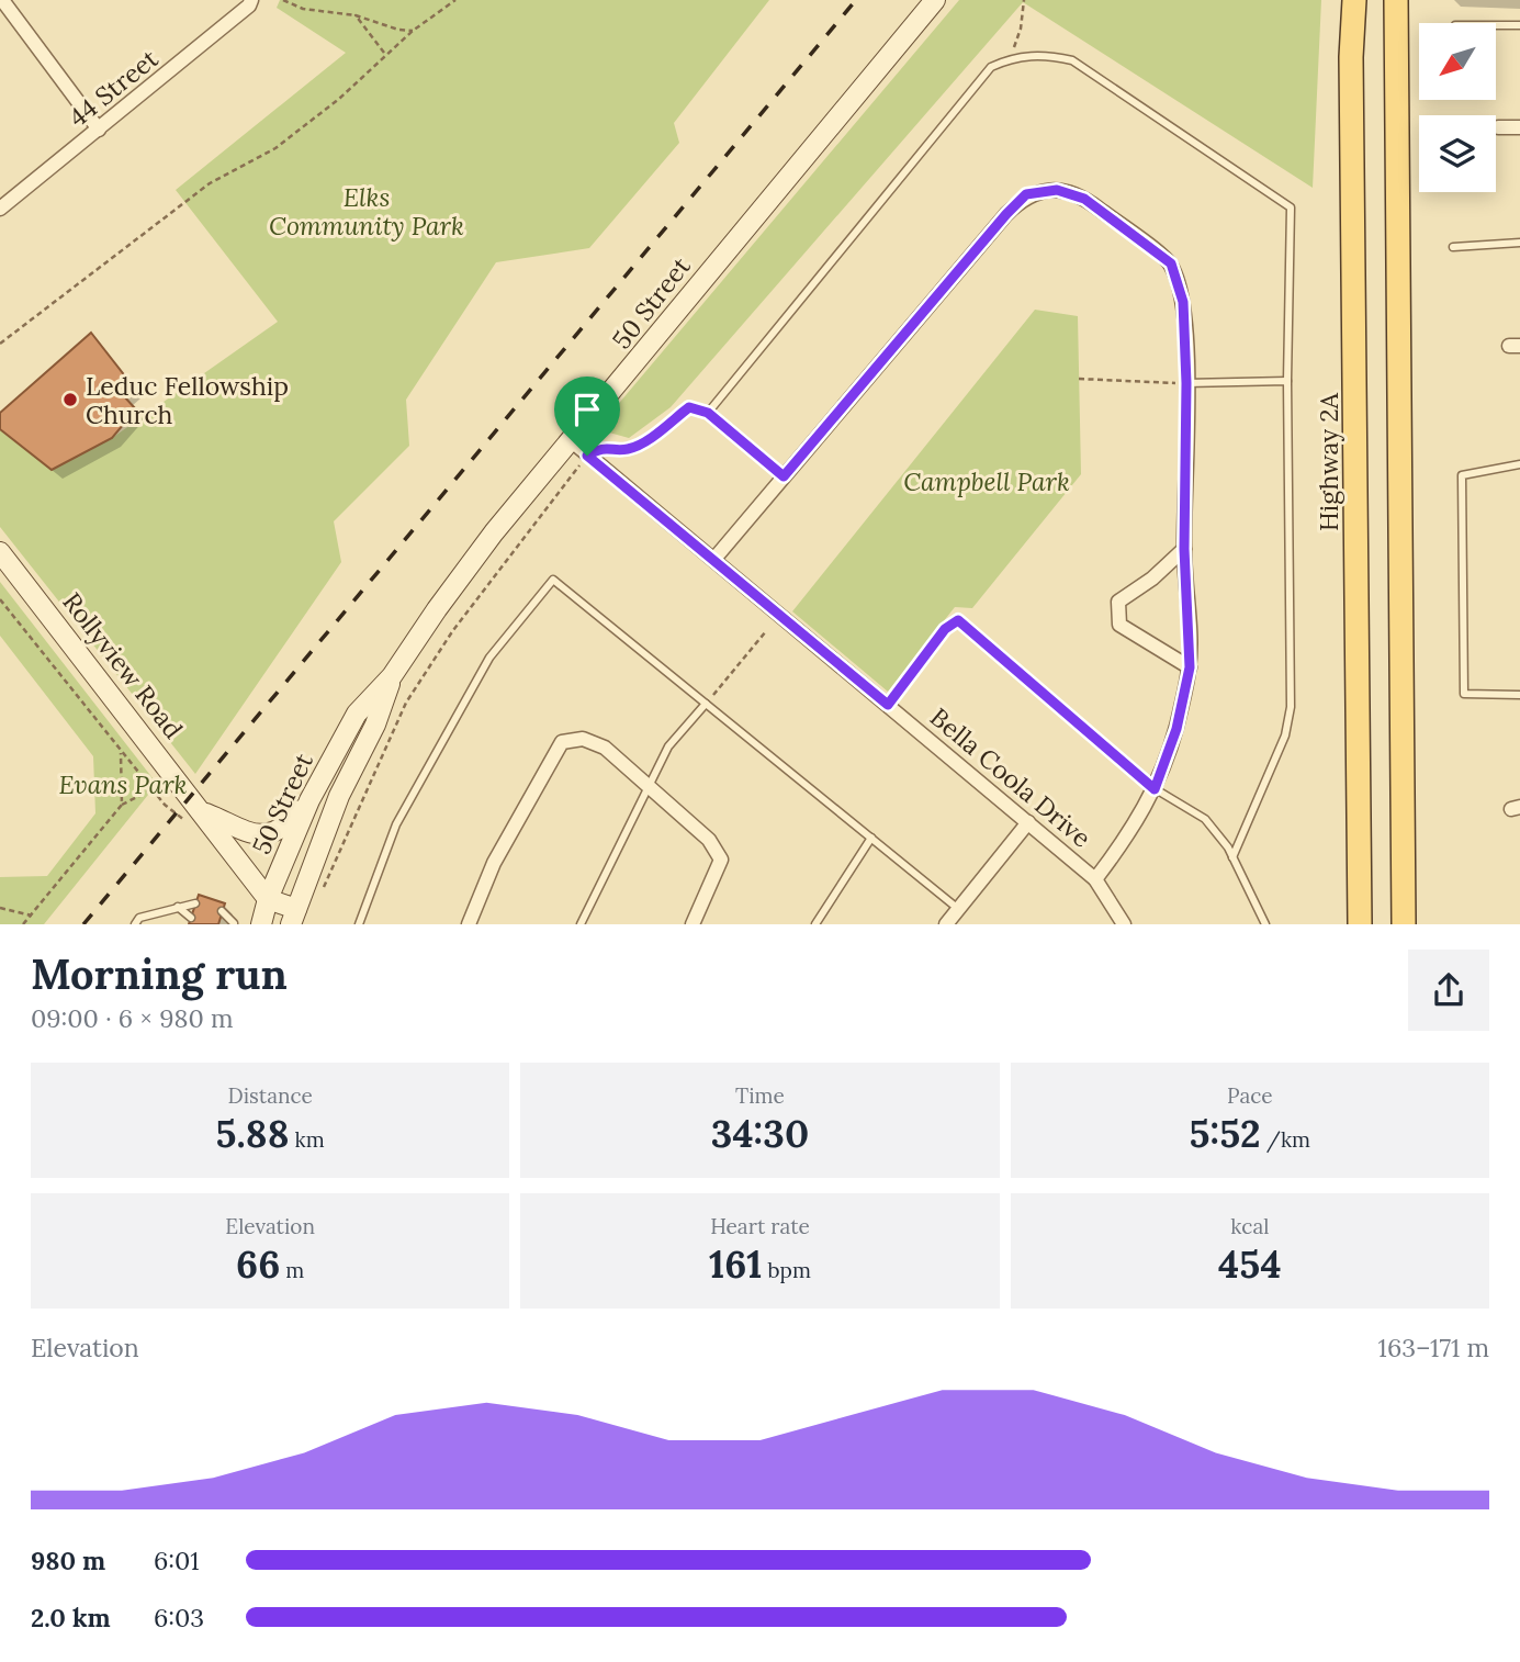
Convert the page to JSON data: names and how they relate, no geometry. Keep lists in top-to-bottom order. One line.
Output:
{"streets":{"main road":["50 Street","Highway 2A","Rollyview Road"],"street":["44 Street","Bella Coola Drive"]},"crossings":[["50 Street","Rollyview Road"],["50 Street","Bella Coola Drive"]],"parks":["Elks Community Park","Campbell Park","Evans Park"],"places":["Leduc Fellowship Church"],"north":"bottom left","page":{"heading":["Morning run","09:00 · 6 × 980 m"],"stats":[["Distance","5.88 km"],["Time","34:30"],["Pace","5:52 /km"],["Elevation","66 m"],["Heart rate","161 bpm"],["kcal","454"]],"chart":["Elevation","163–171 m"],"list":[{"name":"980 m","note":"6:01"},{"name":"2.0 km","note":"6:03"}]}}
